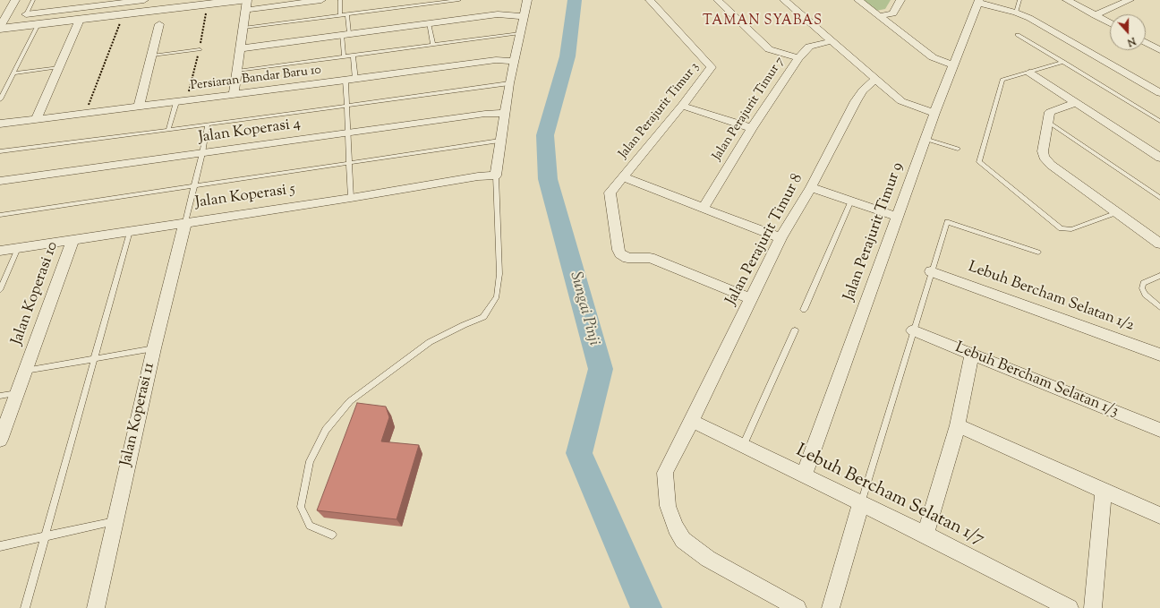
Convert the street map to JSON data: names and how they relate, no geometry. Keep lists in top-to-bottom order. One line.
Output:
{"streets":{"street":["Persiaran Bandar Baru 10","Jalan Perajurit Timur 7","Jalan Perajurit Timur 3","Jalan Koperasi 4","Jalan Koperasi 5","Jalan Perajurit Timur 9","Jalan Perajurit Timur 8","Jalan Koperasi 10","Lebuh Bercham Selatan 1/2","Lebuh Bercham Selatan 1/3","Jalan Koperasi 11","Lebuh Bercham Selatan 1/7"]},"crossings":[["Jalan Perajurit Timur 3","Jalan Perajurit Timur 8"],["Jalan Koperasi 5","Jalan Koperasi 10"],["Jalan Koperasi 5","Jalan Koperasi 11"],["Jalan Perajurit Timur 9","Lebuh Bercham Selatan 1/7"],["Jalan Perajurit Timur 8","Lebuh Bercham Selatan 1/7"]],"districts":["TAMAN SYABAS"],"water":["Sungai Pinji"],"north":"bottom"}
